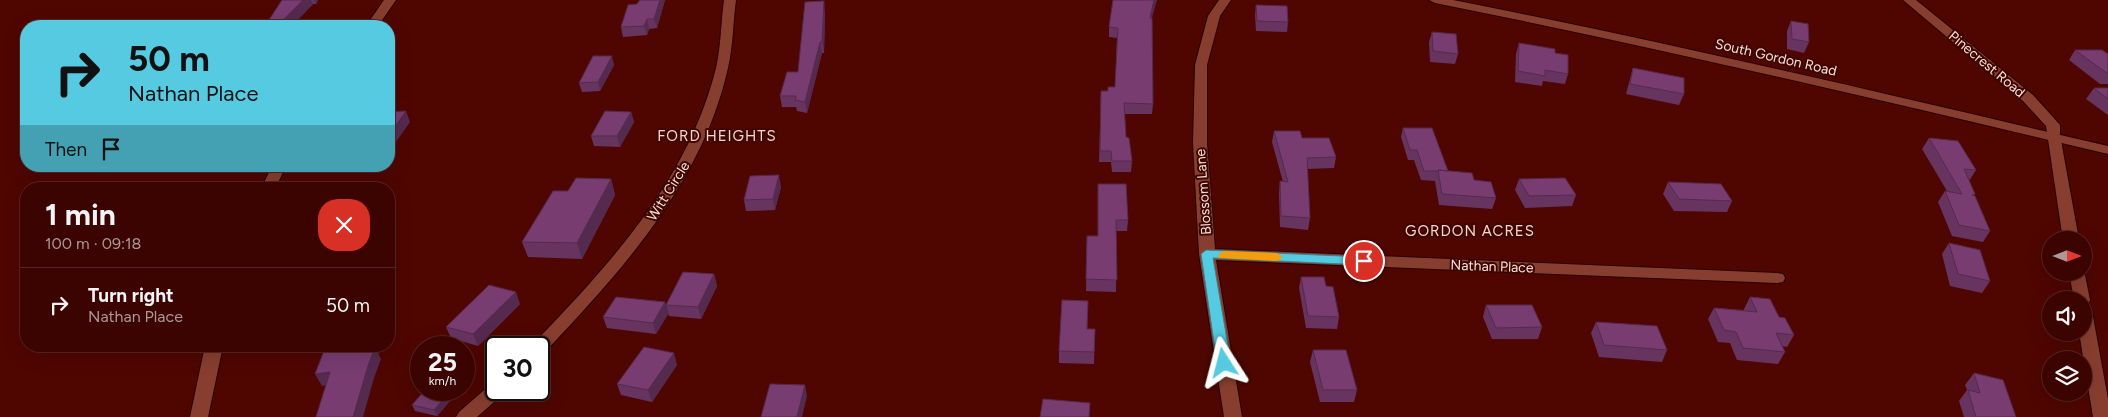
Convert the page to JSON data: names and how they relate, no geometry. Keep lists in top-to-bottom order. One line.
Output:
{"streets":{"street":["South Gordon Road","Pinecrest Road","Witt Circle","Blossom Lane","Nathan Place"]},"crossings":[["South Gordon Road","Pinecrest Road"],["Blossom Lane","Nathan Place"]],"districts":["FORD HEIGHTS","GORDON ACRES"],"north":"right","page":{"turn":["50 m","Nathan Place"],"then":"Then","heading":["1 min","100 m · 09:18"],"list":[{"name":"Turn right","note":"Nathan Place","value":"50 m"}],"speed":"25 km/h","limit":"30"}}
